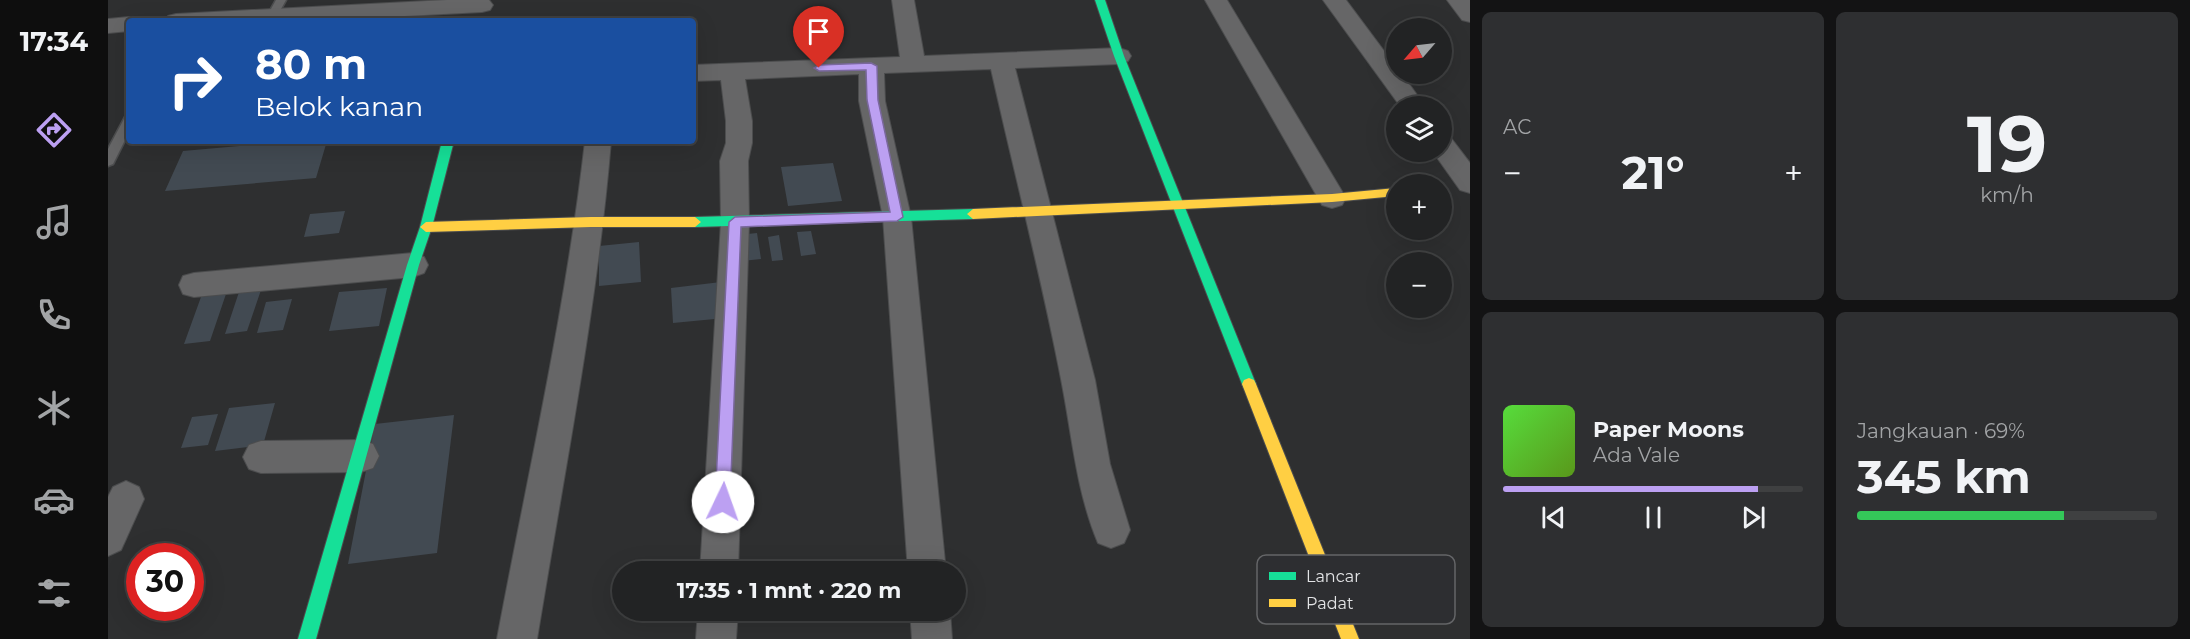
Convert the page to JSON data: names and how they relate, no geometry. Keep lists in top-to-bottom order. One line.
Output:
{"legend":["Lancar","Padat"],"north":"bottom left","page":{"tabs":"17:34","tile":["AC",["19","km/h"],["Jangkauan · 69%","345 km"]],"map_buttons":["+","−"],"turn":["80 m","Belok kanan"],"heat":["−","21°","+"],"song":["Paper Moons","Ada Vale"],"limit":"30","trip":"17:35 · 1 mnt · 220 m"}}
